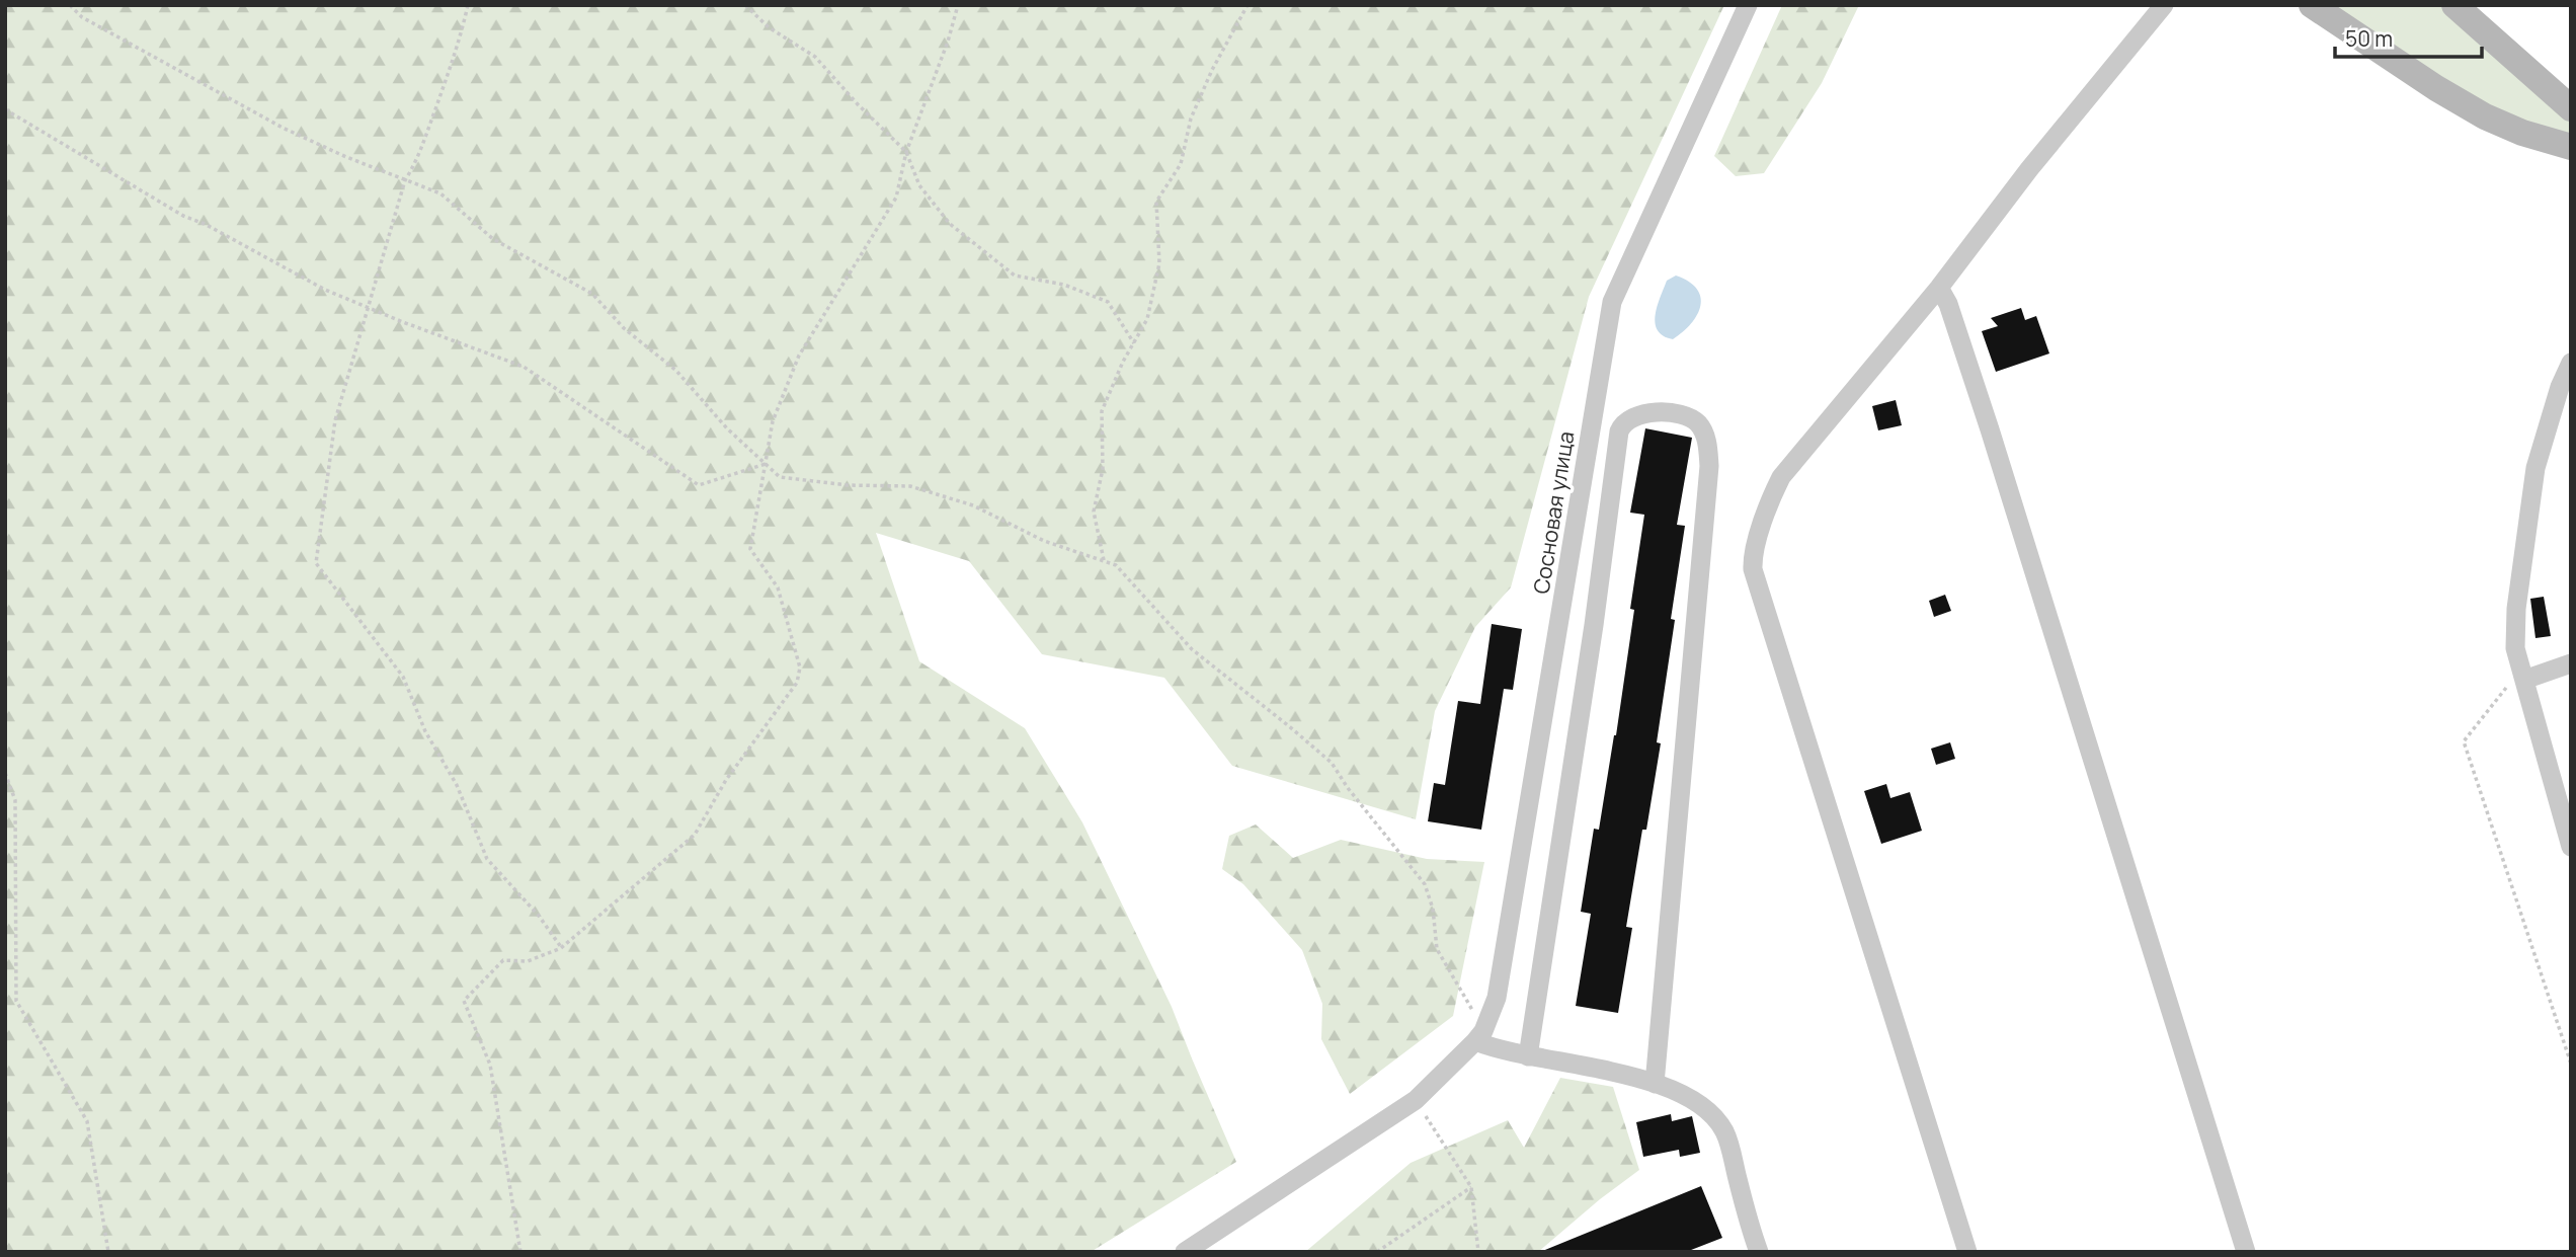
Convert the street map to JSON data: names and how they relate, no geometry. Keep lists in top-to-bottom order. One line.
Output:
{"streets":{"street":["Сосновая улица"]},"scale_bar":"50 m"}
